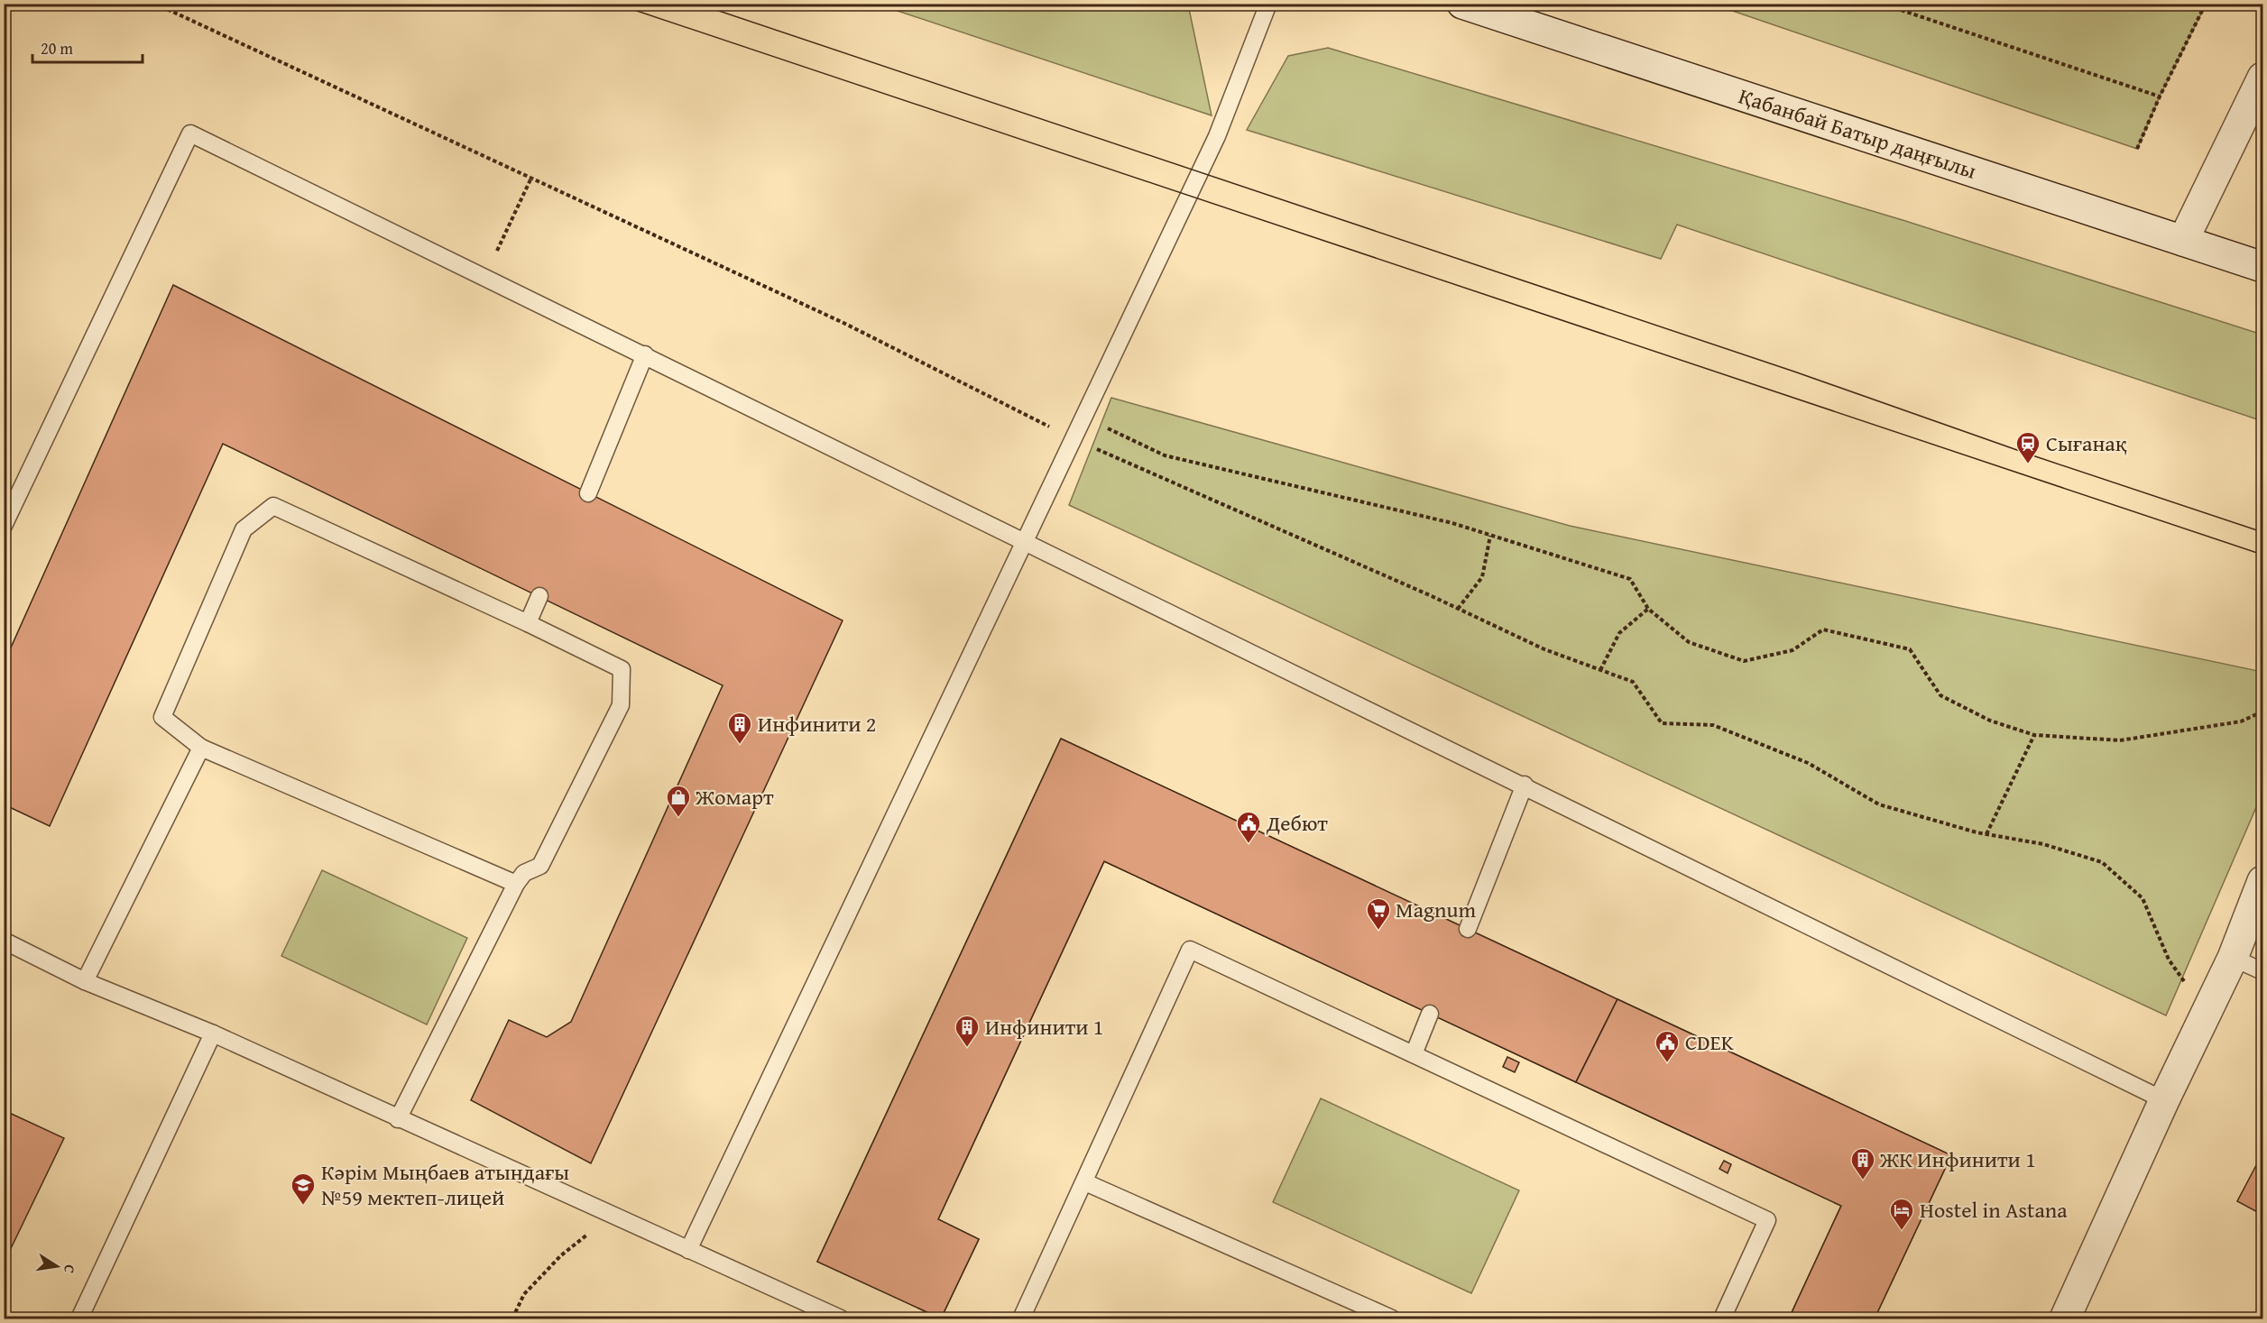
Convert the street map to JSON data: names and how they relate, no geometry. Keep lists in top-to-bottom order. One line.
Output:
{"streets":{"main road":["Қабанбай Батыр даңғылы"]},"places":{"station":["Сығанақ"],"building":["Инфинити 2","Инфинити 1","ЖК Инфинити 1"],"shop":["Жомарт"],"public building":["Дебют","CDEK"],"supermarket":["Magnum"],"school or university":["Кәрім Мыңбаев атындағы №59 мектеп-лицей"],"hotel":["Hostel in Astana"]},"scale_bar":"20 m","north":"right"}
